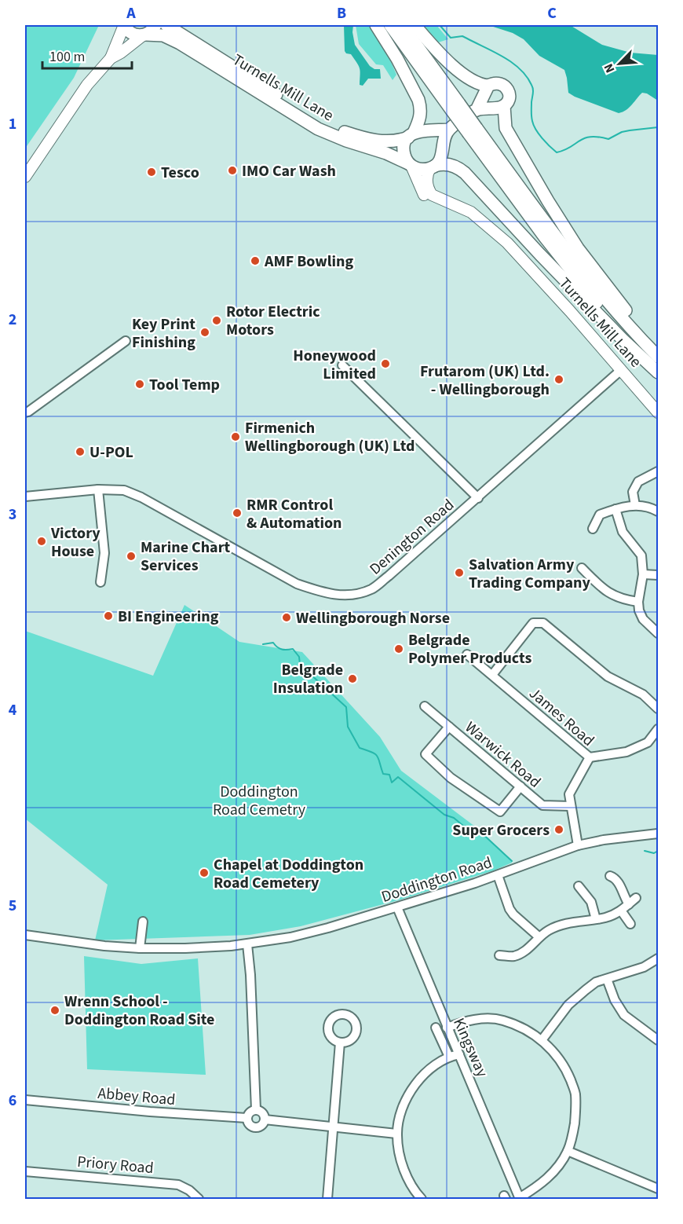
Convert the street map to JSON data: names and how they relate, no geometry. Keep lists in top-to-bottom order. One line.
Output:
{"streets":{"highway":["Turnells Mill Lane"],"street":["Denington Road","James Road","Warwick Road","Doddington Road","Kingsway","Abbey Road","Priory Road"]},"crossings":[["Turnells Mill Lane","Denington Road"],["James Road","Warwick Road"],["James Road","Doddington Road"],["Doddington Road","Kingsway"]],"parks":["Doddington Road Cemetry"],"places":["IMO Car Wash","Tesco","AMF Bowling","Rotor Electric Motors","Key Print Finishing","Honeywood Limited","Frutarom (UK) Ltd. - Wellingborough","Tool Temp","Firmenich Wellingborough (UK) Ltd","U-POL","RMR Control & Automation","Victory House","Marine Chart Services","Salvation Army Trading Company","BI Engineering","Wellingborough Norse","Belgrade Polymer Products","Belgrade Insulation","Super Grocers","Chapel at Doddington Road Cemetery","Wrenn School - Doddington Road Site"],"scale_bar":"100 m","north":"bottom left","grid":{"columns":["A","B","C"],"rows":["1","2","3","4","5","6"]}}
